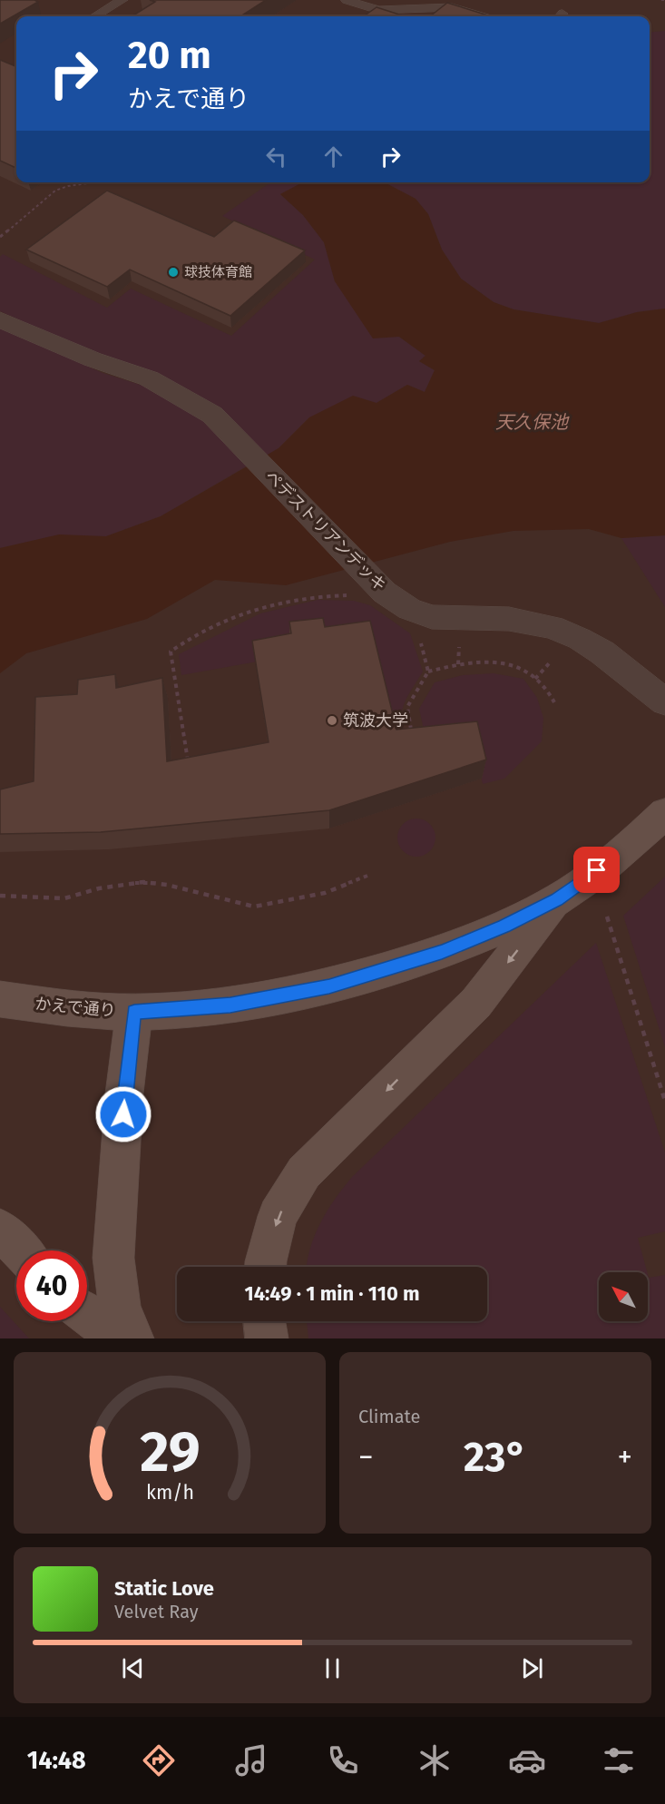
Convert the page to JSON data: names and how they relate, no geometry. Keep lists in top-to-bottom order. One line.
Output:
{"streets":{"street":["ペデストリアンデッキ","かえで通り"]},"water":["天久保池"],"places":["球技体育館","筑波大学"],"north":"top left","page":{"turn":["20 m","かえで通り"],"limit":"40","trip":"14:49 · 1 min · 110 m","tile":"Climate","heat":["−","23°","+"],"song":["Static Love","Velvet Ray"],"tabs":"14:48","gauge":["29","km/h"]}}
